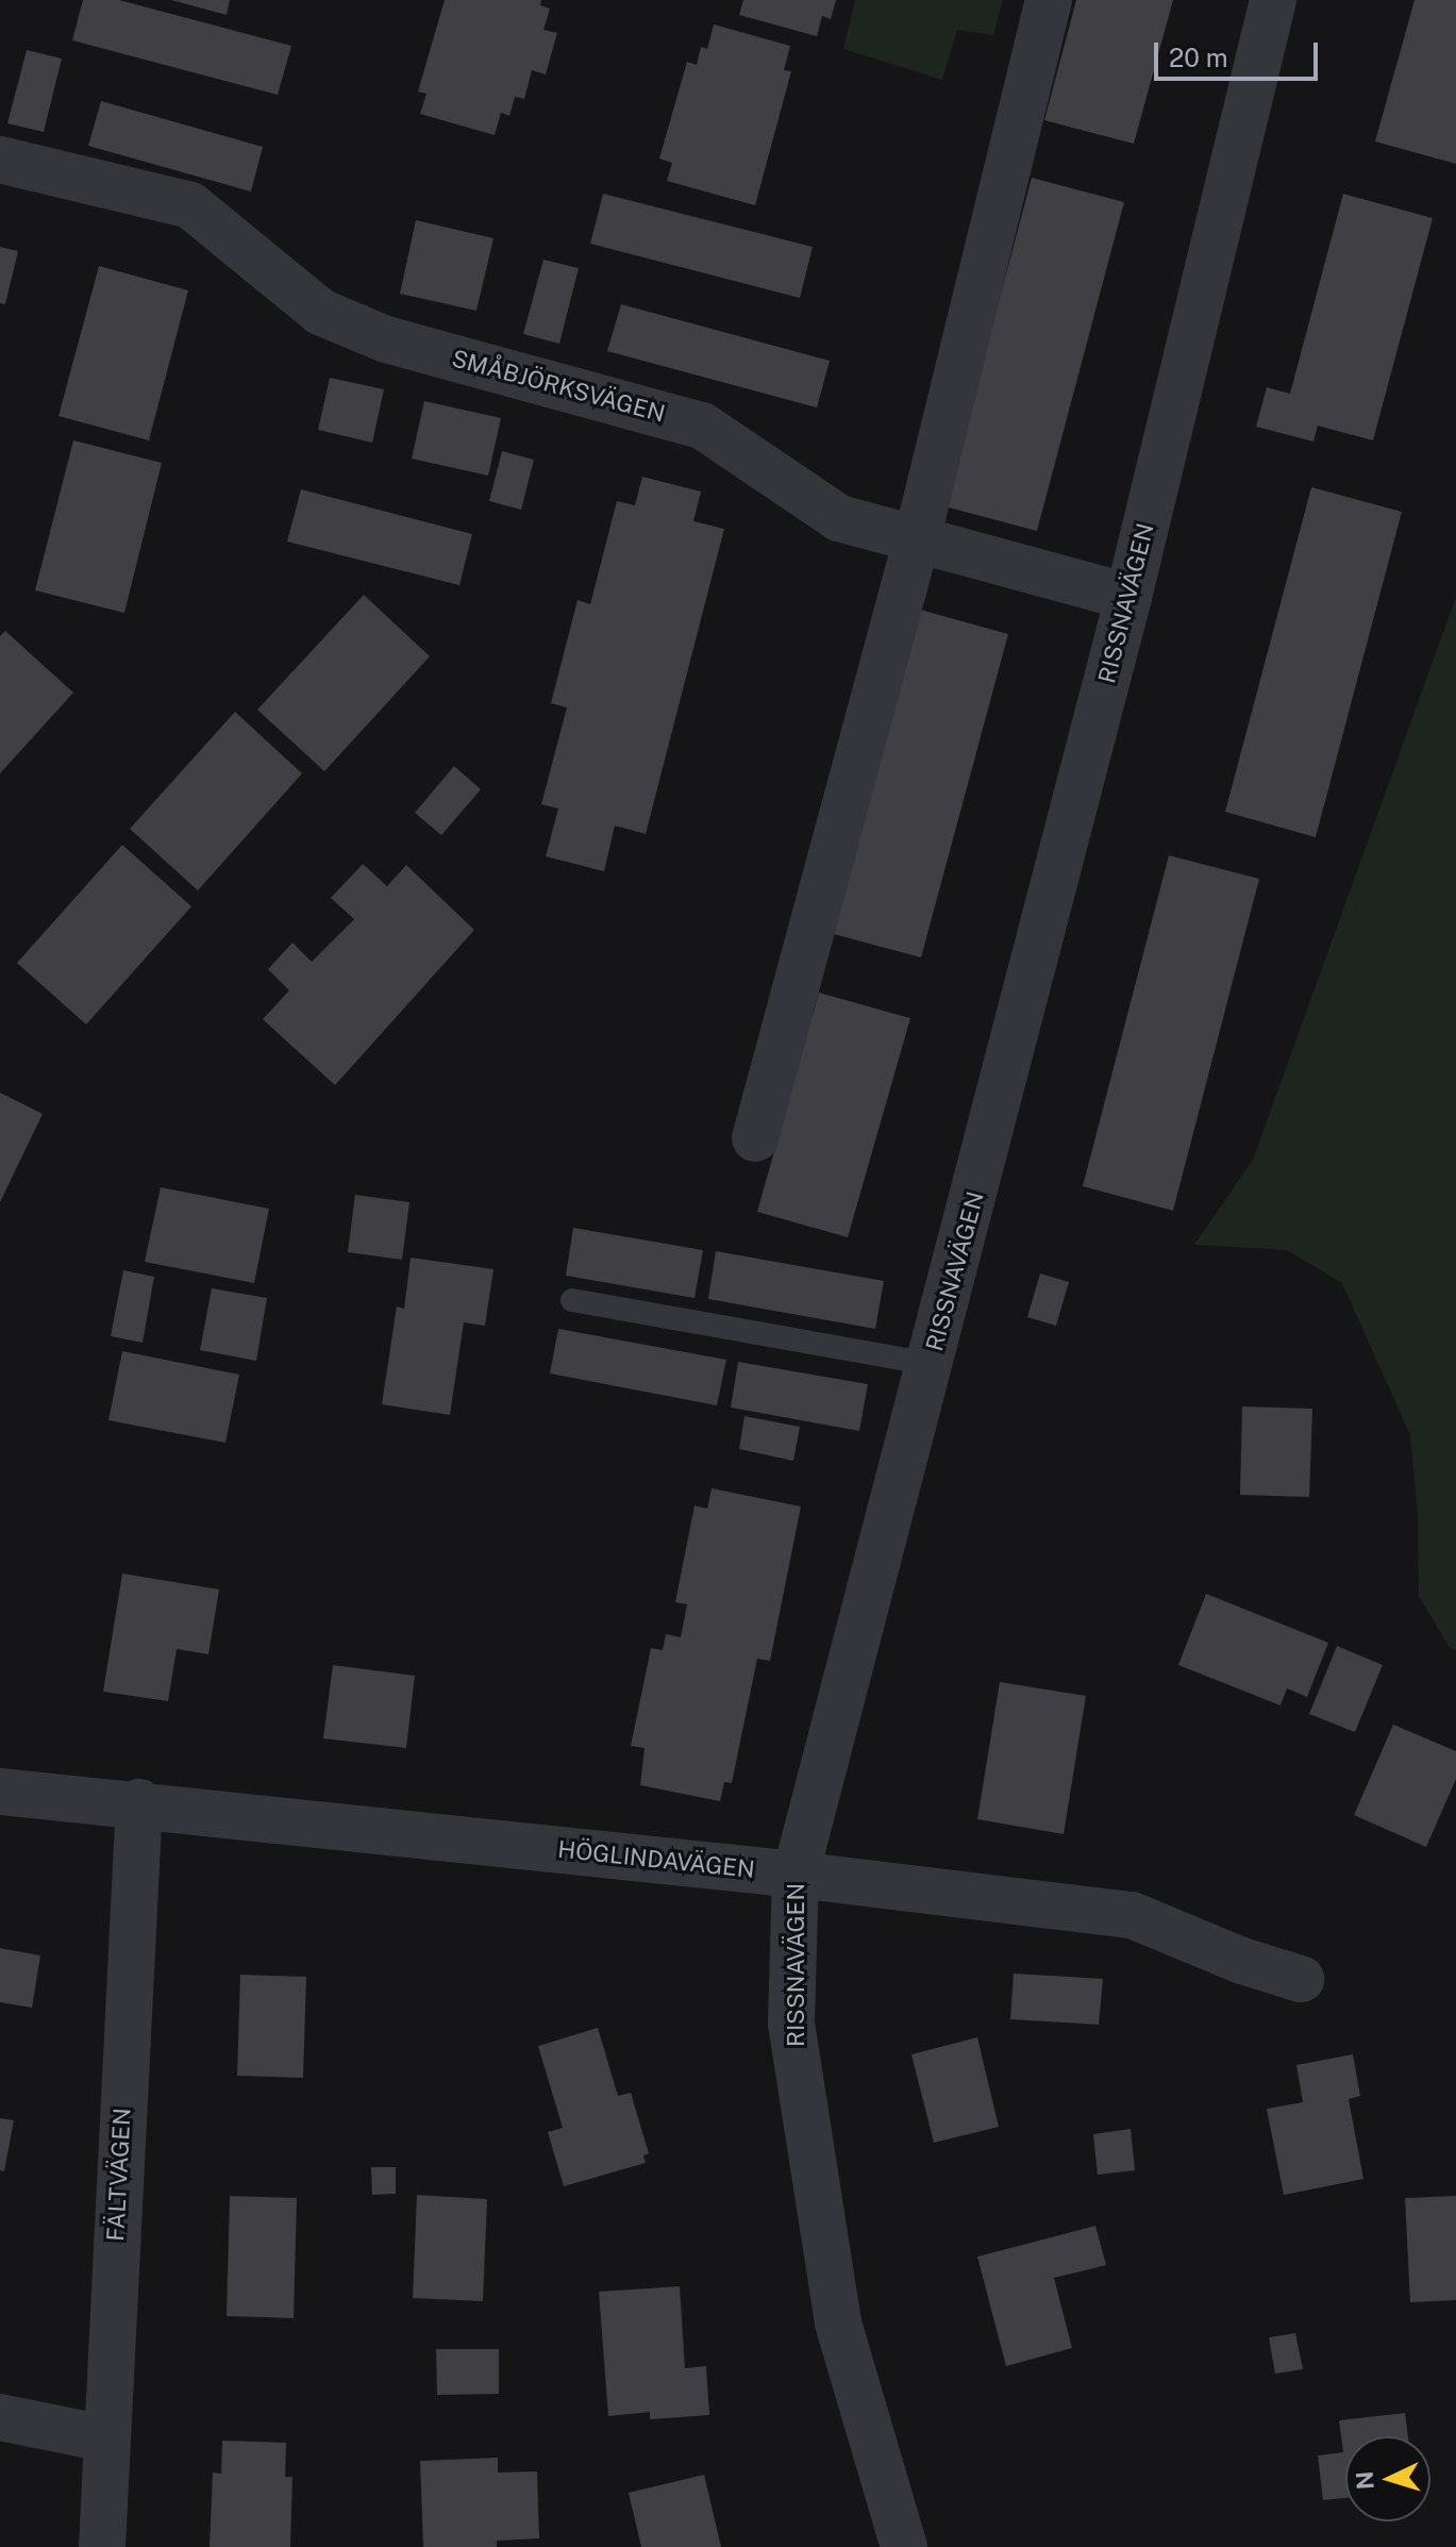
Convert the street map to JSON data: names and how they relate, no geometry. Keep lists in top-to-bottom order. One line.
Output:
{"streets":{"street":["SMÅBJÖRKSVÄGEN","RISSNAVÄGEN","HÖGLINDAVÄGEN","FÄLTVÄGEN"]},"crossings":[["SMÅBJÖRKSVÄGEN","RISSNAVÄGEN"],["RISSNAVÄGEN","HÖGLINDAVÄGEN"],["HÖGLINDAVÄGEN","FÄLTVÄGEN"]],"scale_bar":"20 m","north":"left"}
